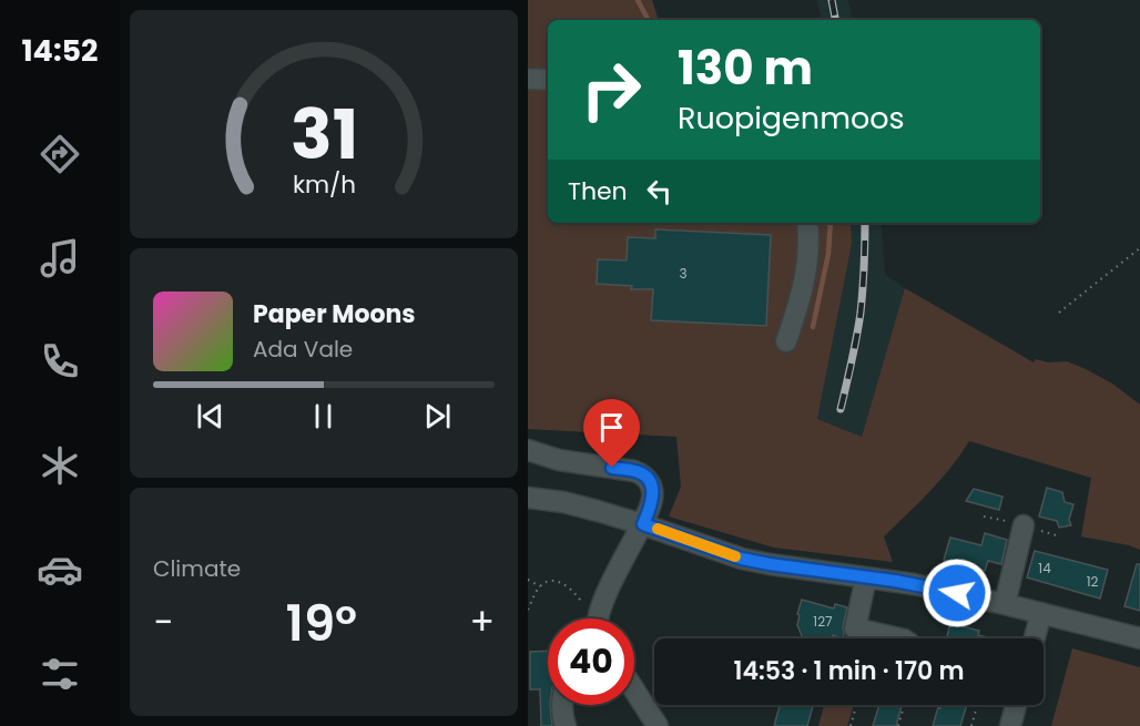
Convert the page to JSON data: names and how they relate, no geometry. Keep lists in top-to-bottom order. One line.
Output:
{"house_numbers":["3","14","12","127"],"page":{"tabs":"14:52","turn":["130 m","Ruopigenmoos"],"then":"Then","song":["Paper Moons","Ada Vale"],"tile":"Climate","heat":["−","19°","+"],"limit":"40","trip":"14:53 · 1 min · 170 m","gauge":["31","km/h"]}}
